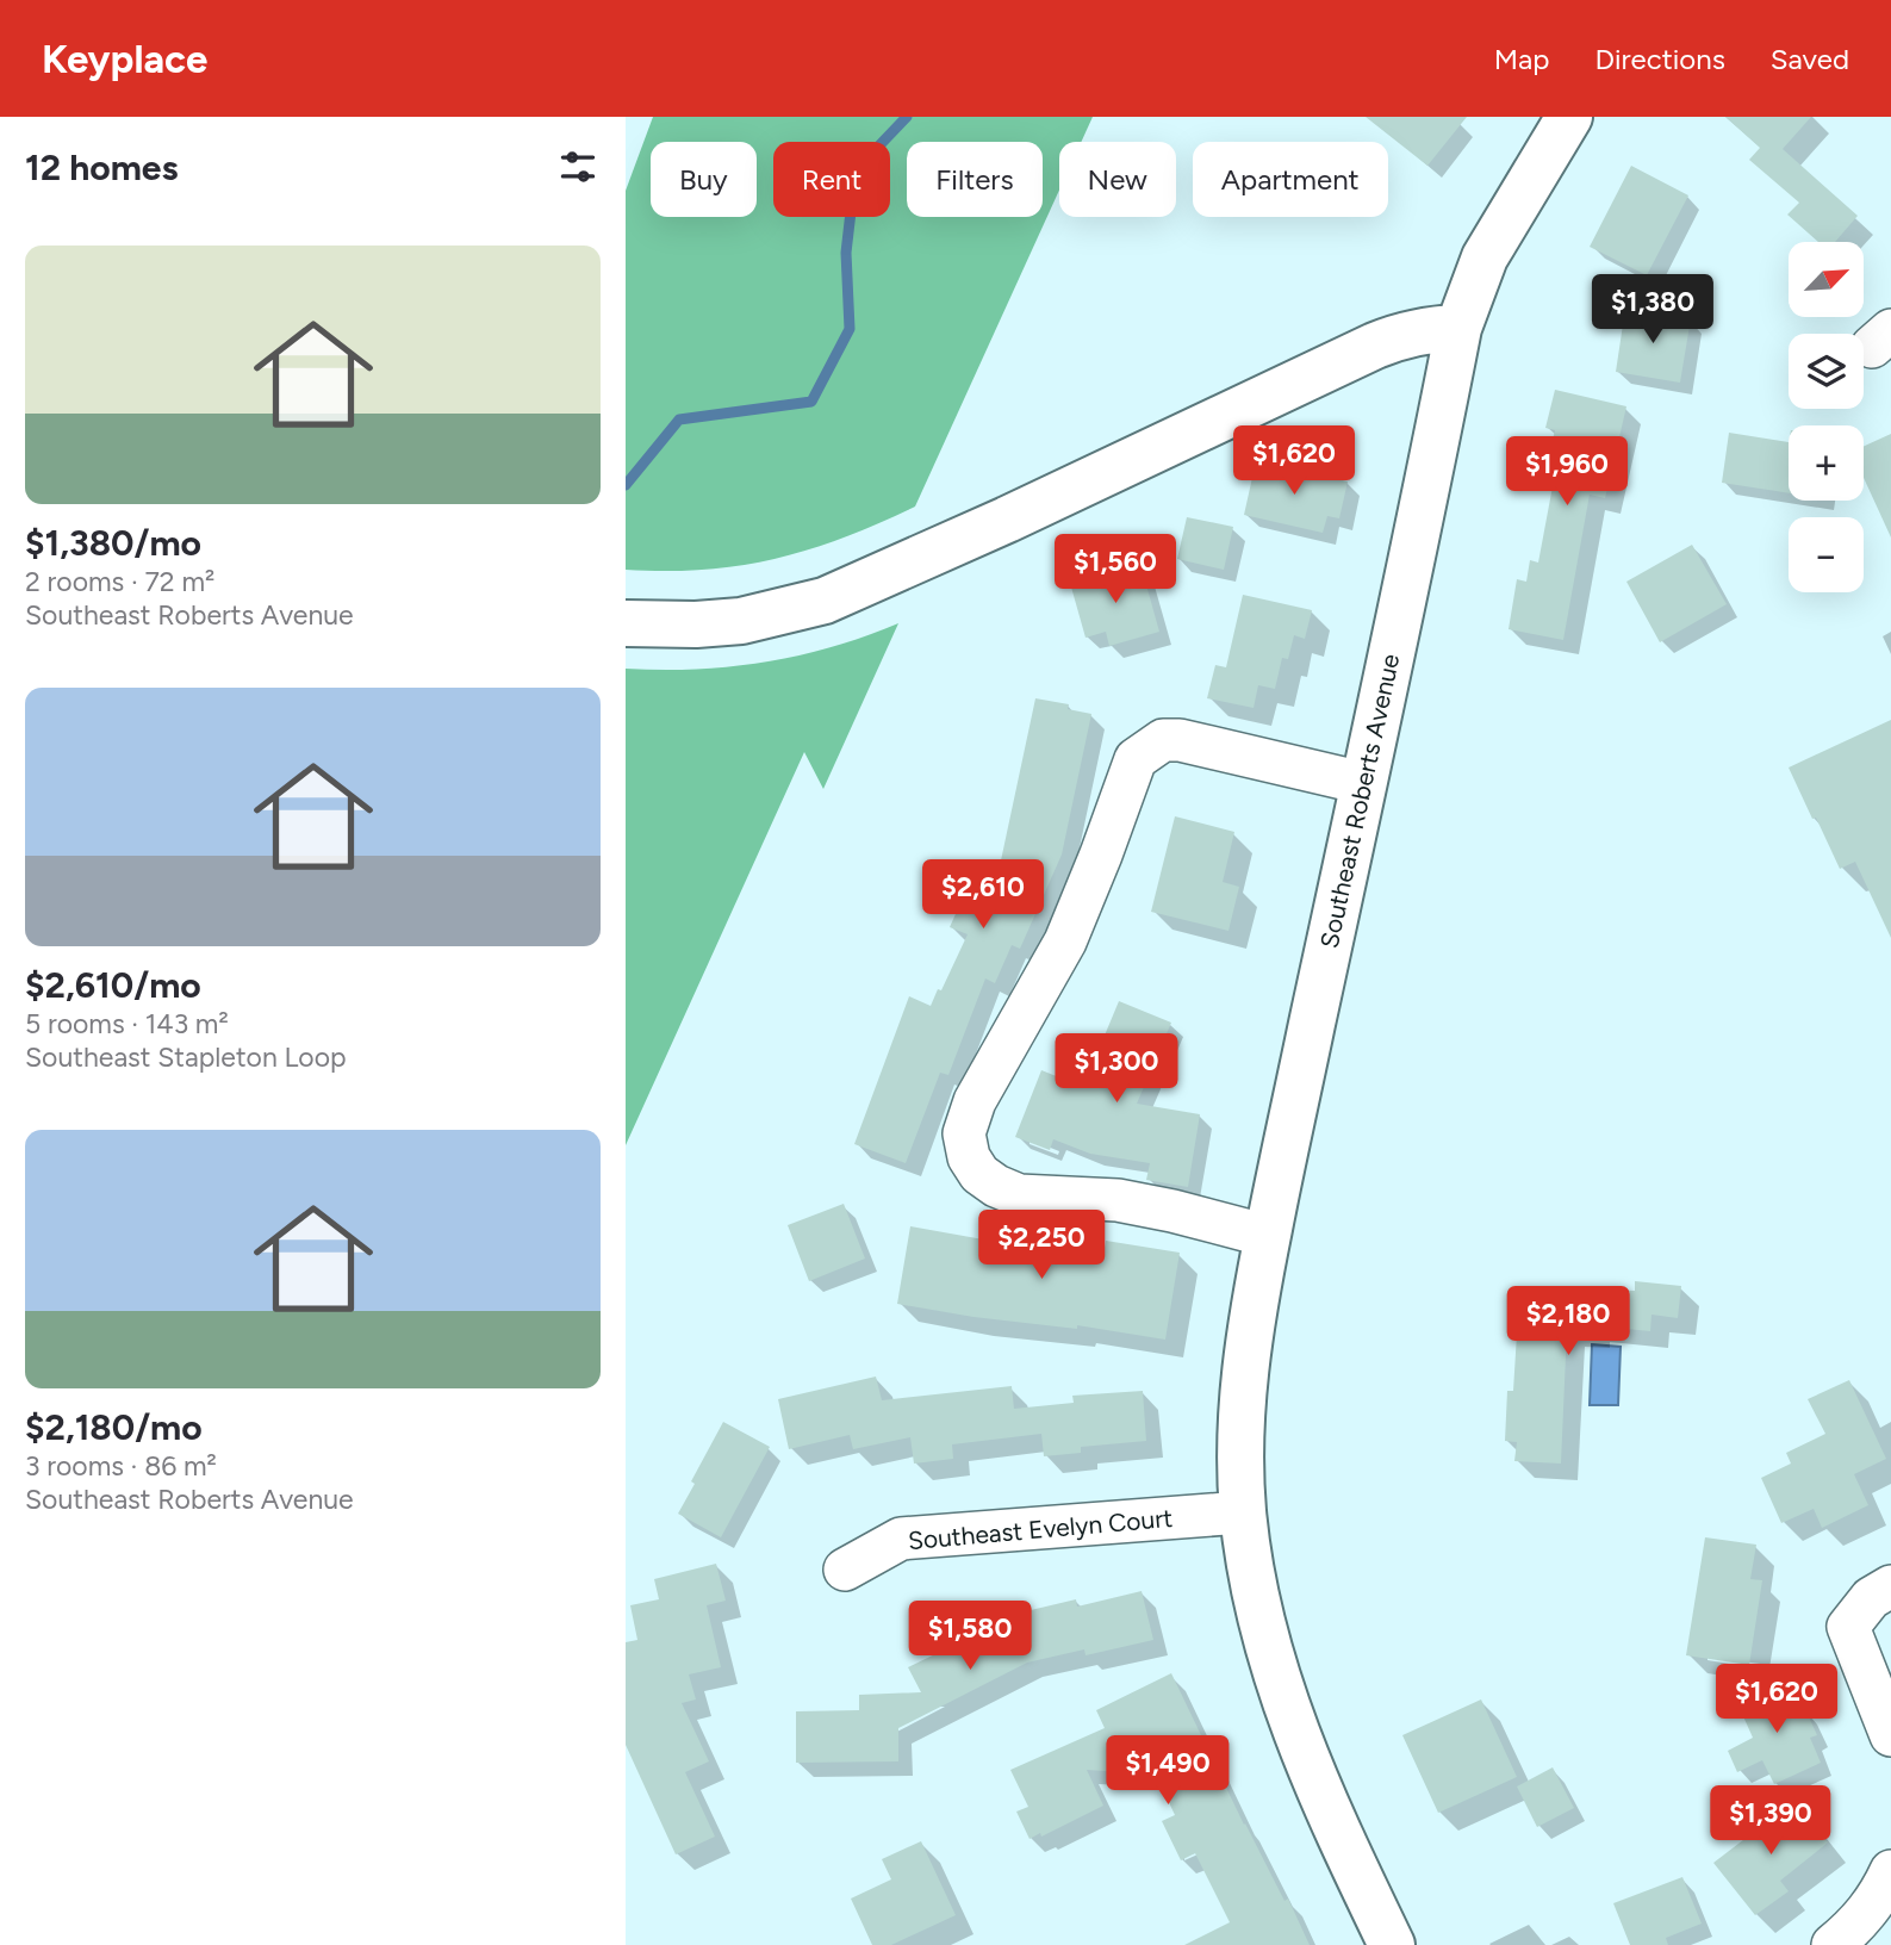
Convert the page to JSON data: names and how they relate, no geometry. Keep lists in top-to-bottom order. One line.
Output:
{"streets":{"street":["Southeast Roberts Avenue","Southeast Evelyn Court"]},"crossings":[["Southeast Roberts Avenue","Southeast Evelyn Court"]],"north":"top right","page":{"header":"Keyplace","nav":["Map","Directions","Saved"],"heading":"12 homes","chip":["Buy","Rent","Filters","New","Apartment"],"list":[{"name":"$1,380/mo","note":"2 rooms · 72 m² · Southeast Roberts Avenue"},{"name":"$2,610/mo","note":"5 rooms · 143 m² · Southeast Stapleton Loop"},{"name":"$2,180/mo","note":"3 rooms · 86 m² · Southeast Roberts Avenue"}],"map_buttons":["+","−"],"price":["$1,380","$1,620","$1,960","$1,560","$2,610","$1,300","$2,250","$2,180","$1,580","$1,620","$1,490","$1,390"]}}
